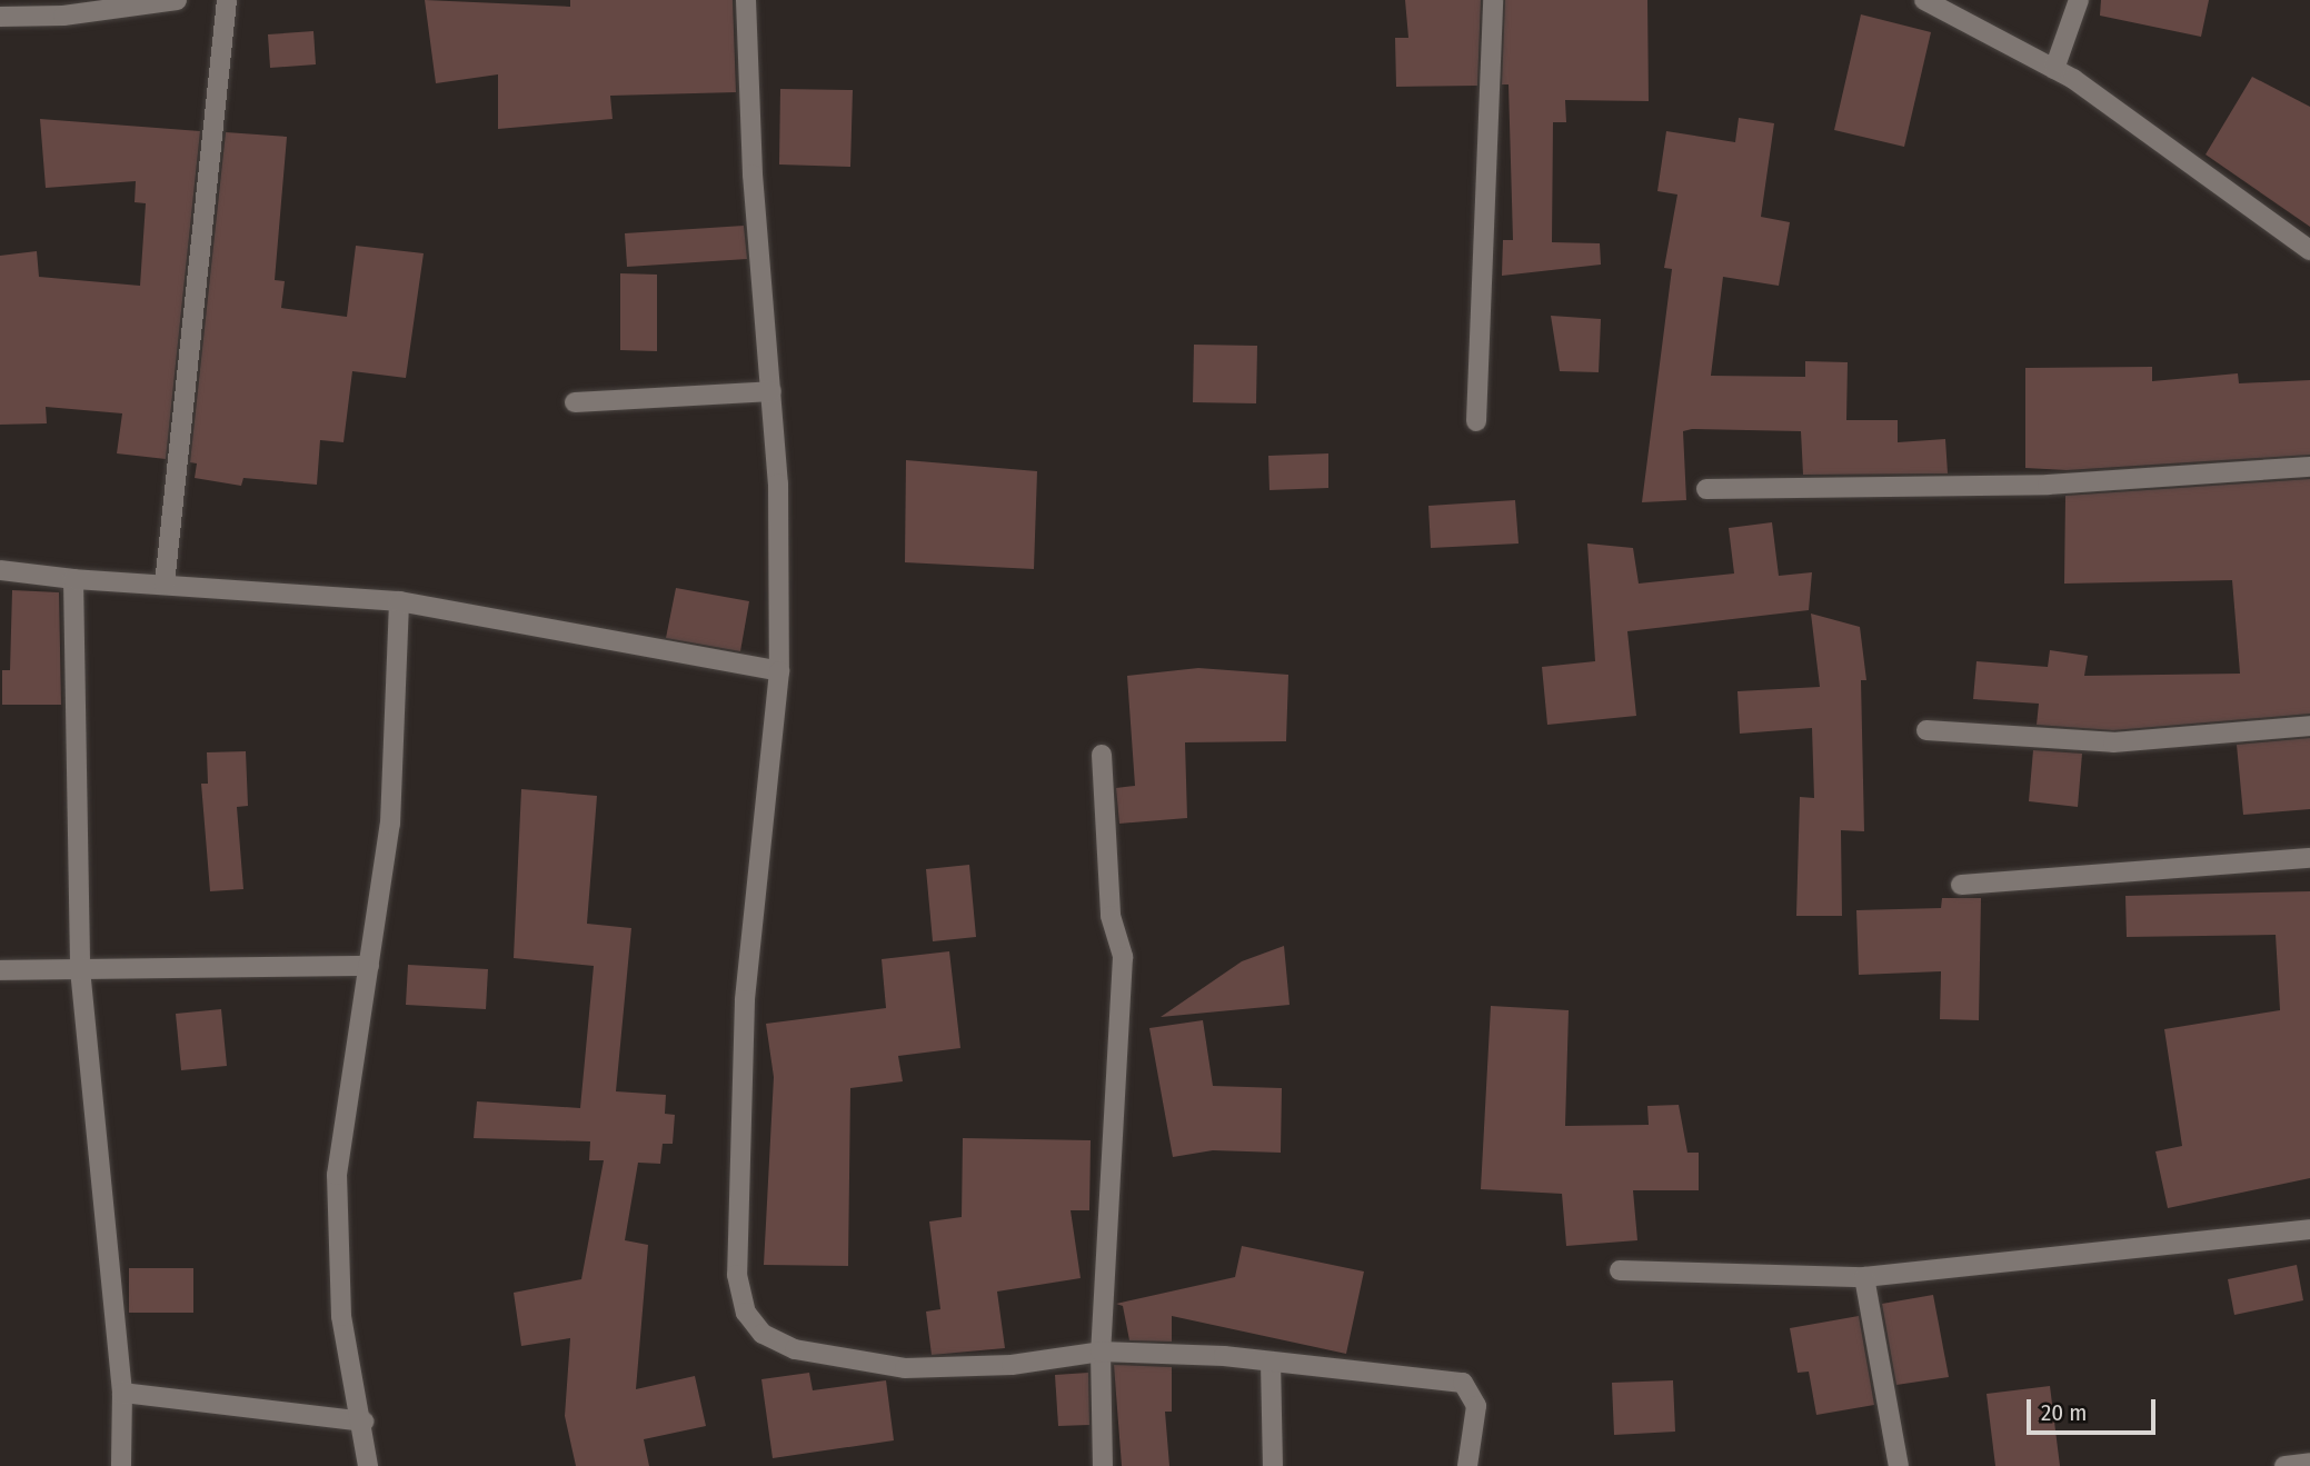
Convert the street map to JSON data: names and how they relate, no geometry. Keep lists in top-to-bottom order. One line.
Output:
{"scale_bar":"20 m"}
